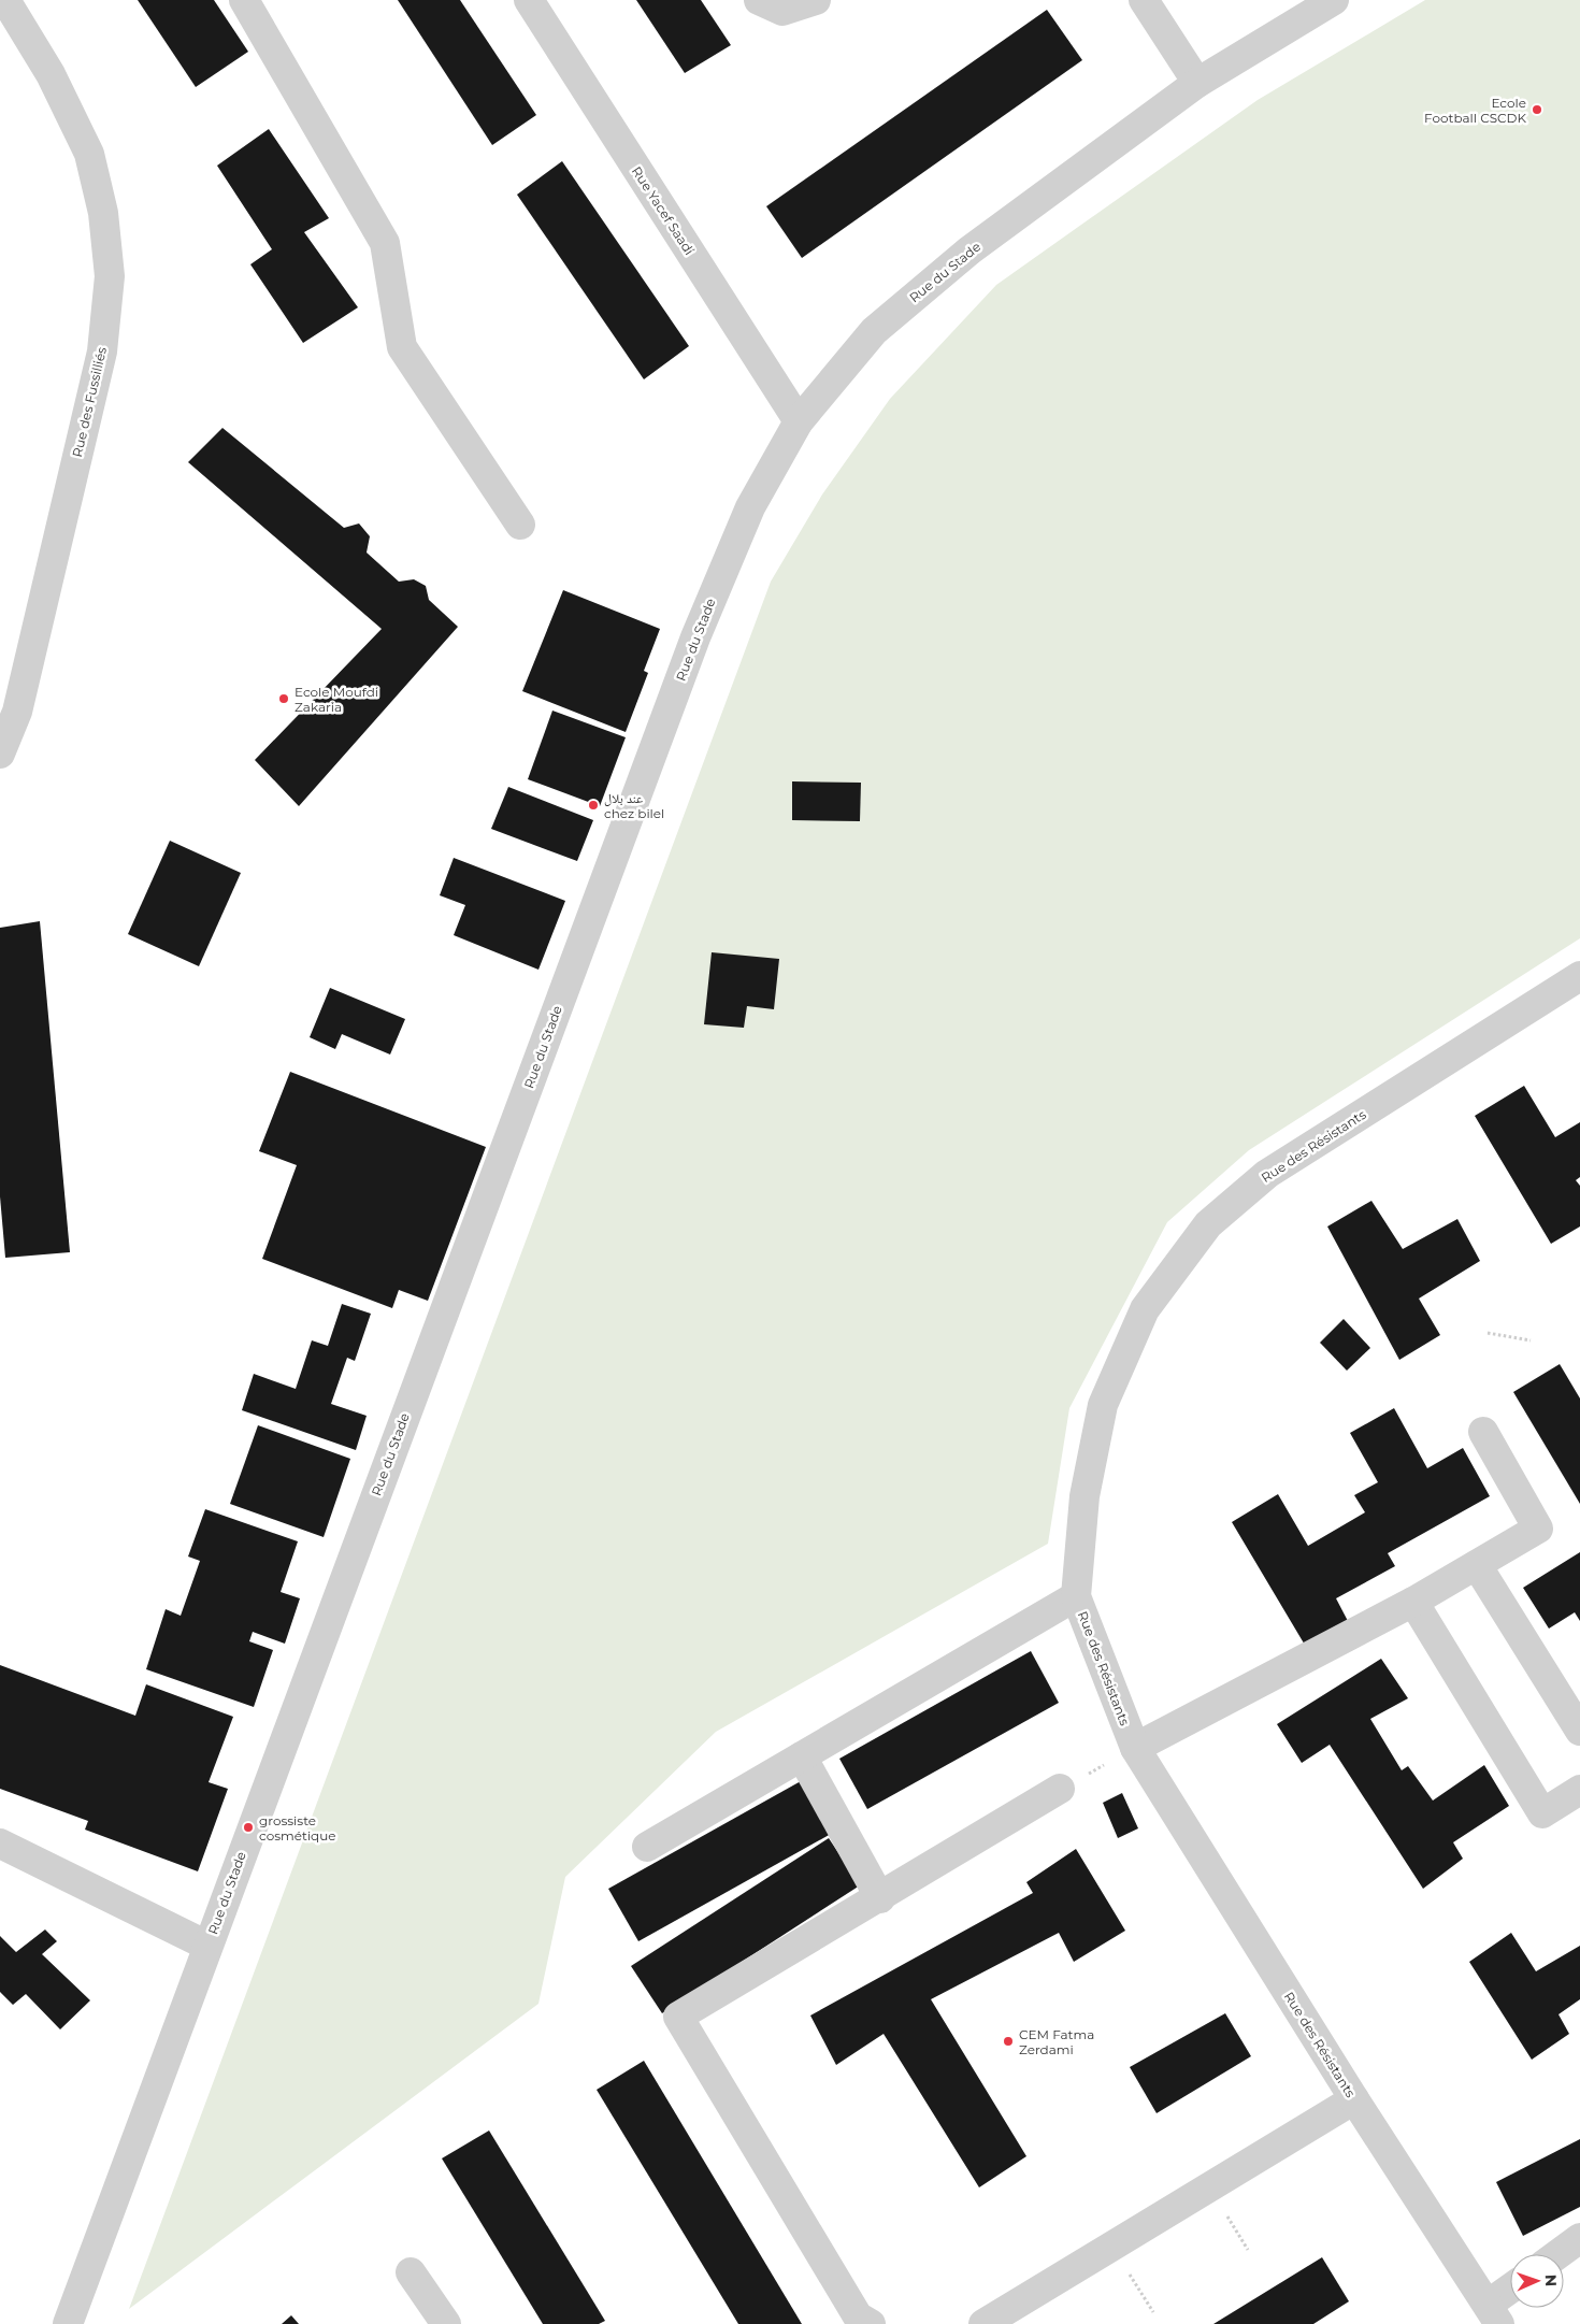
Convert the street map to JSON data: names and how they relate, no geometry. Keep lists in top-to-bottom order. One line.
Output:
{"streets":{"street":["Rue Yacef Saadi","Rue du Stade","Rue des Fussilliés","Rue des Résistants"]},"crossings":[["Rue Yacef Saadi","Rue du Stade"]],"places":["Ecole Football CSCDK","Ecole Moufdi Zakaria","عند بلال chez bilel","grossiste cosmétique","CEM Fatma Zerdami"],"north":"right"}
